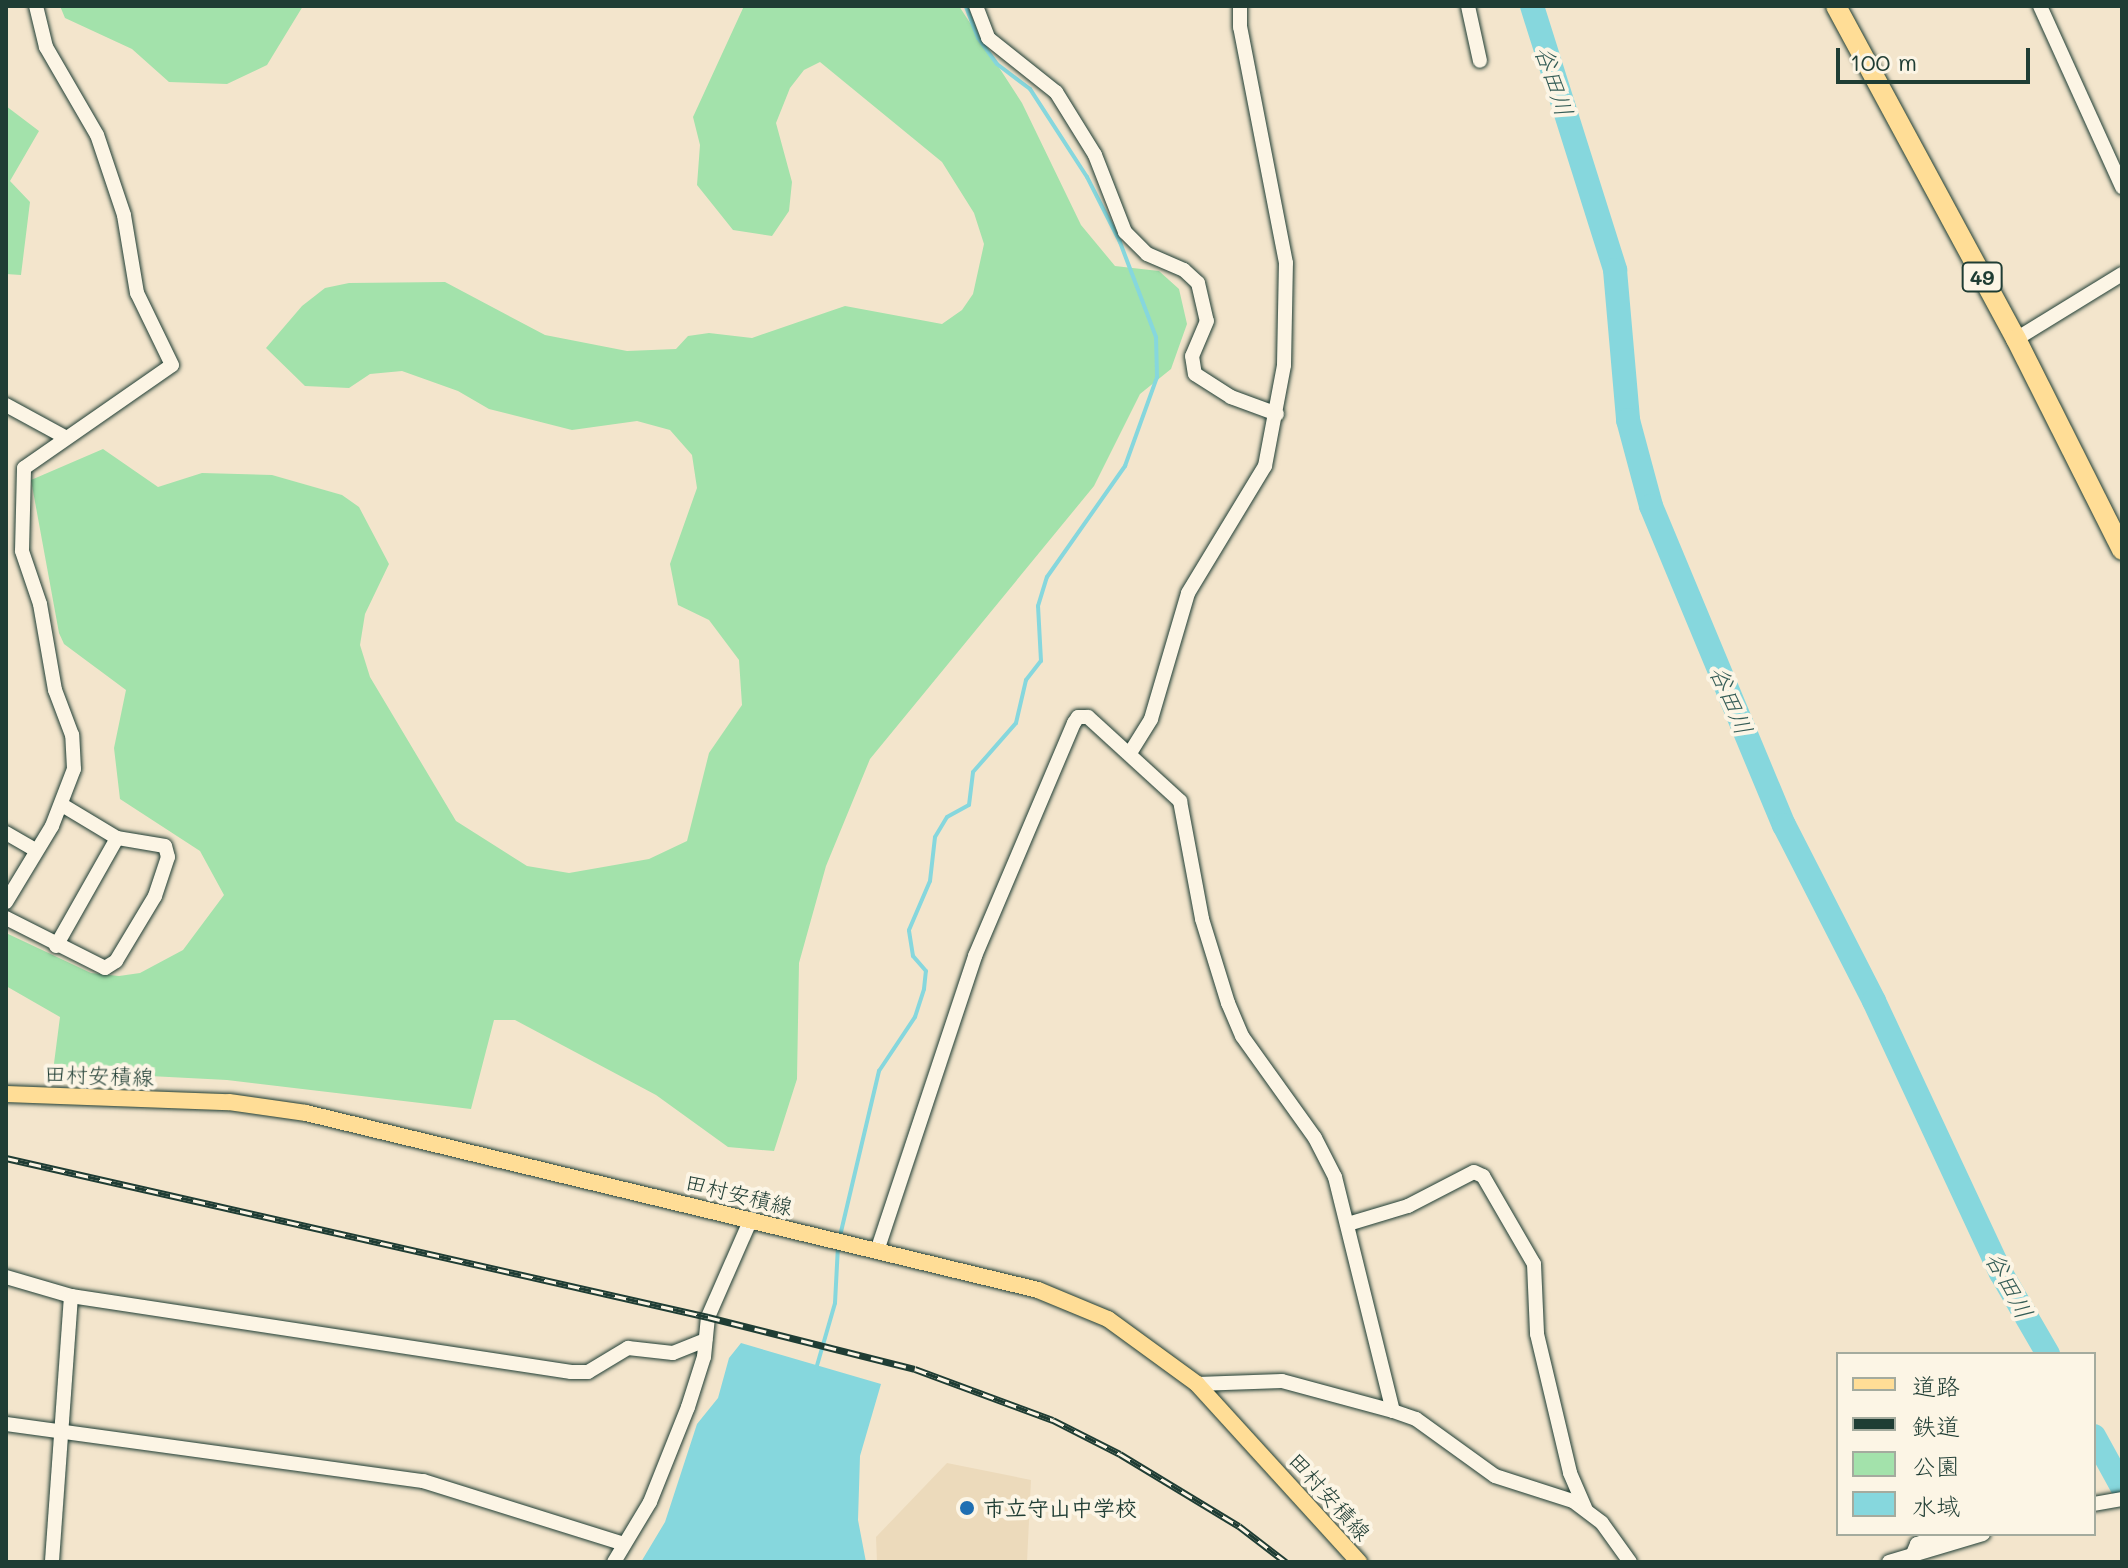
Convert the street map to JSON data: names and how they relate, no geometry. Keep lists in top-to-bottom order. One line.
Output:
{"streets":{"highway":["49"],"main road":["田村安積線"]},"water":["谷田川"],"places":["市立守山中学校"],"legend":["道路","鉄道","公園","水域"],"scale_bar":"100 m"}
